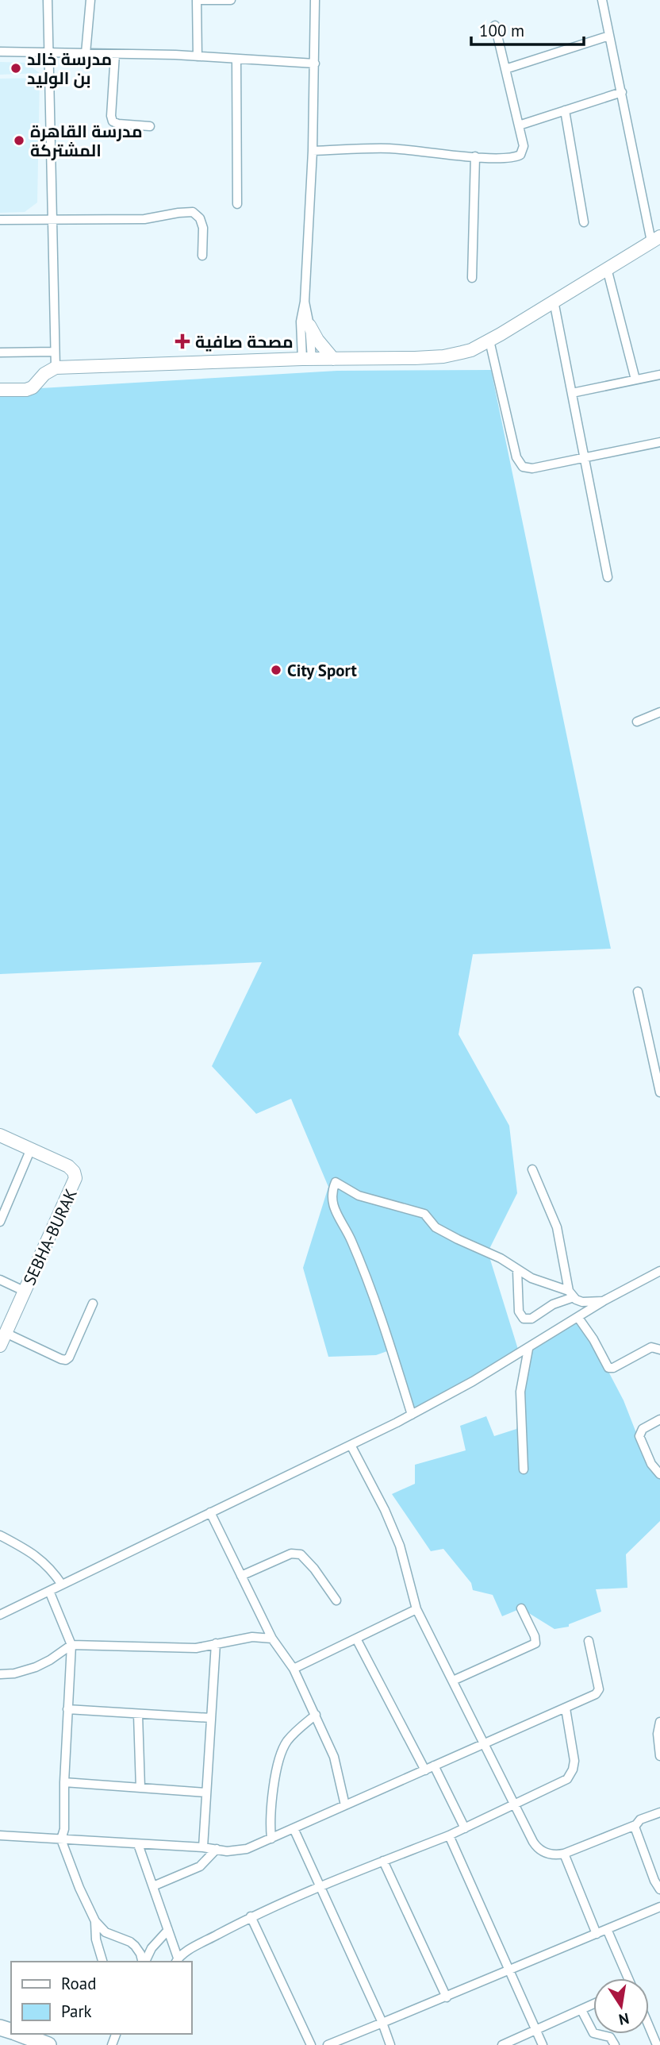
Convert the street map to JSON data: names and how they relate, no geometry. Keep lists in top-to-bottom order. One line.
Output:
{"streets":{"street":["SEBHA-BURAK"]},"places":{"other":["مدرسة خالد بن الوليد","مدرسة القاهرة المشتركة","City Sport"],"health":["مصحة صافية"]},"legend":["Road","Park"],"scale_bar":"100 m","north":"bottom"}
